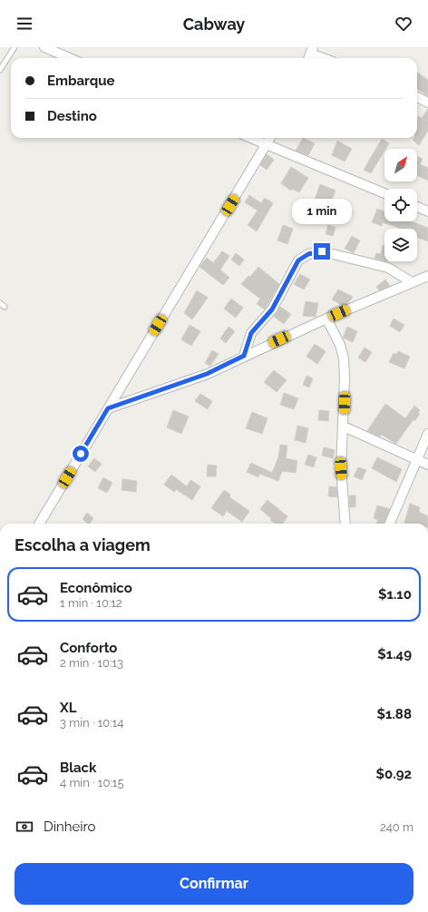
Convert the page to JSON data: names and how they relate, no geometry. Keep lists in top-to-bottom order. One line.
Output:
{"north":"top right","page":{"header":"Cabway","banner":["Embarque","Destino"],"bubble":"1 min","heading":"Escolha a viagem","list":[{"name":"Econômico","note":"1 min · 10:12","value":"$1.10"},{"name":"Conforto","note":"2 min · 10:13","value":"$1.49"},{"name":"XL","note":"3 min · 10:14","value":"$1.88"},{"name":"Black","note":"4 min · 10:15","value":"$0.92"}],"pay":["Dinheiro","240 m"],"buttons":"Confirmar"}}
